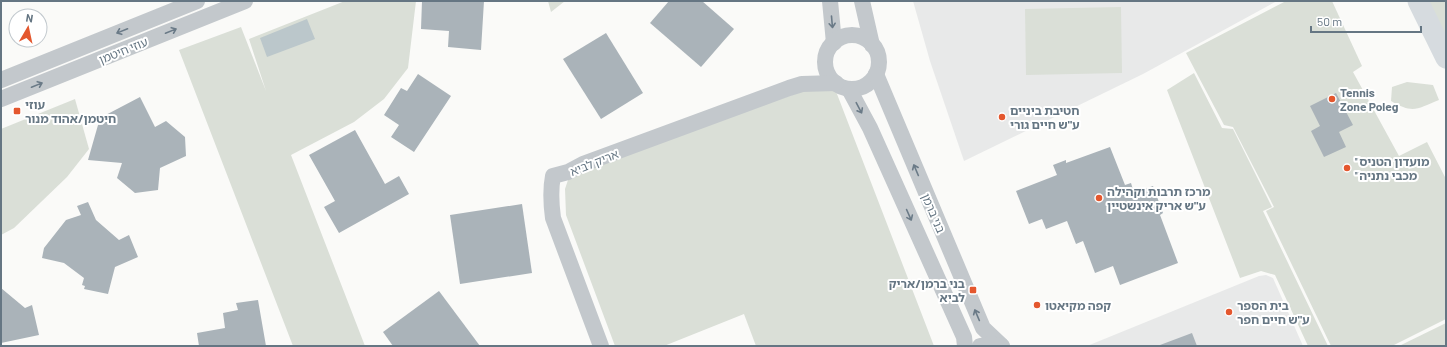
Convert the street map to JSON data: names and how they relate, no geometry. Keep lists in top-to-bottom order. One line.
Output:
{"streets":{"street":["עוזי חיטמן","אריק לביא","בני ברמן"]},"crossings":[["אריק לביא","בני ברמן"]],"places":{"other":["Tennis Zone Poleg","חטיבת ביניים ע\"ש חיים גורי","\"מועדון הטניס \"מכבי נתניה","מרכז תרבות וקהילה ע\"ש אריק אינשטיין","קפה מקיאטו","בית הספר ע\"ש חיים חפר"],"transit":["עוזי חיטמן/אהוד מנור","בני ברמן/אריק לביא"]},"scale_bar":"50 m","north":"top"}
